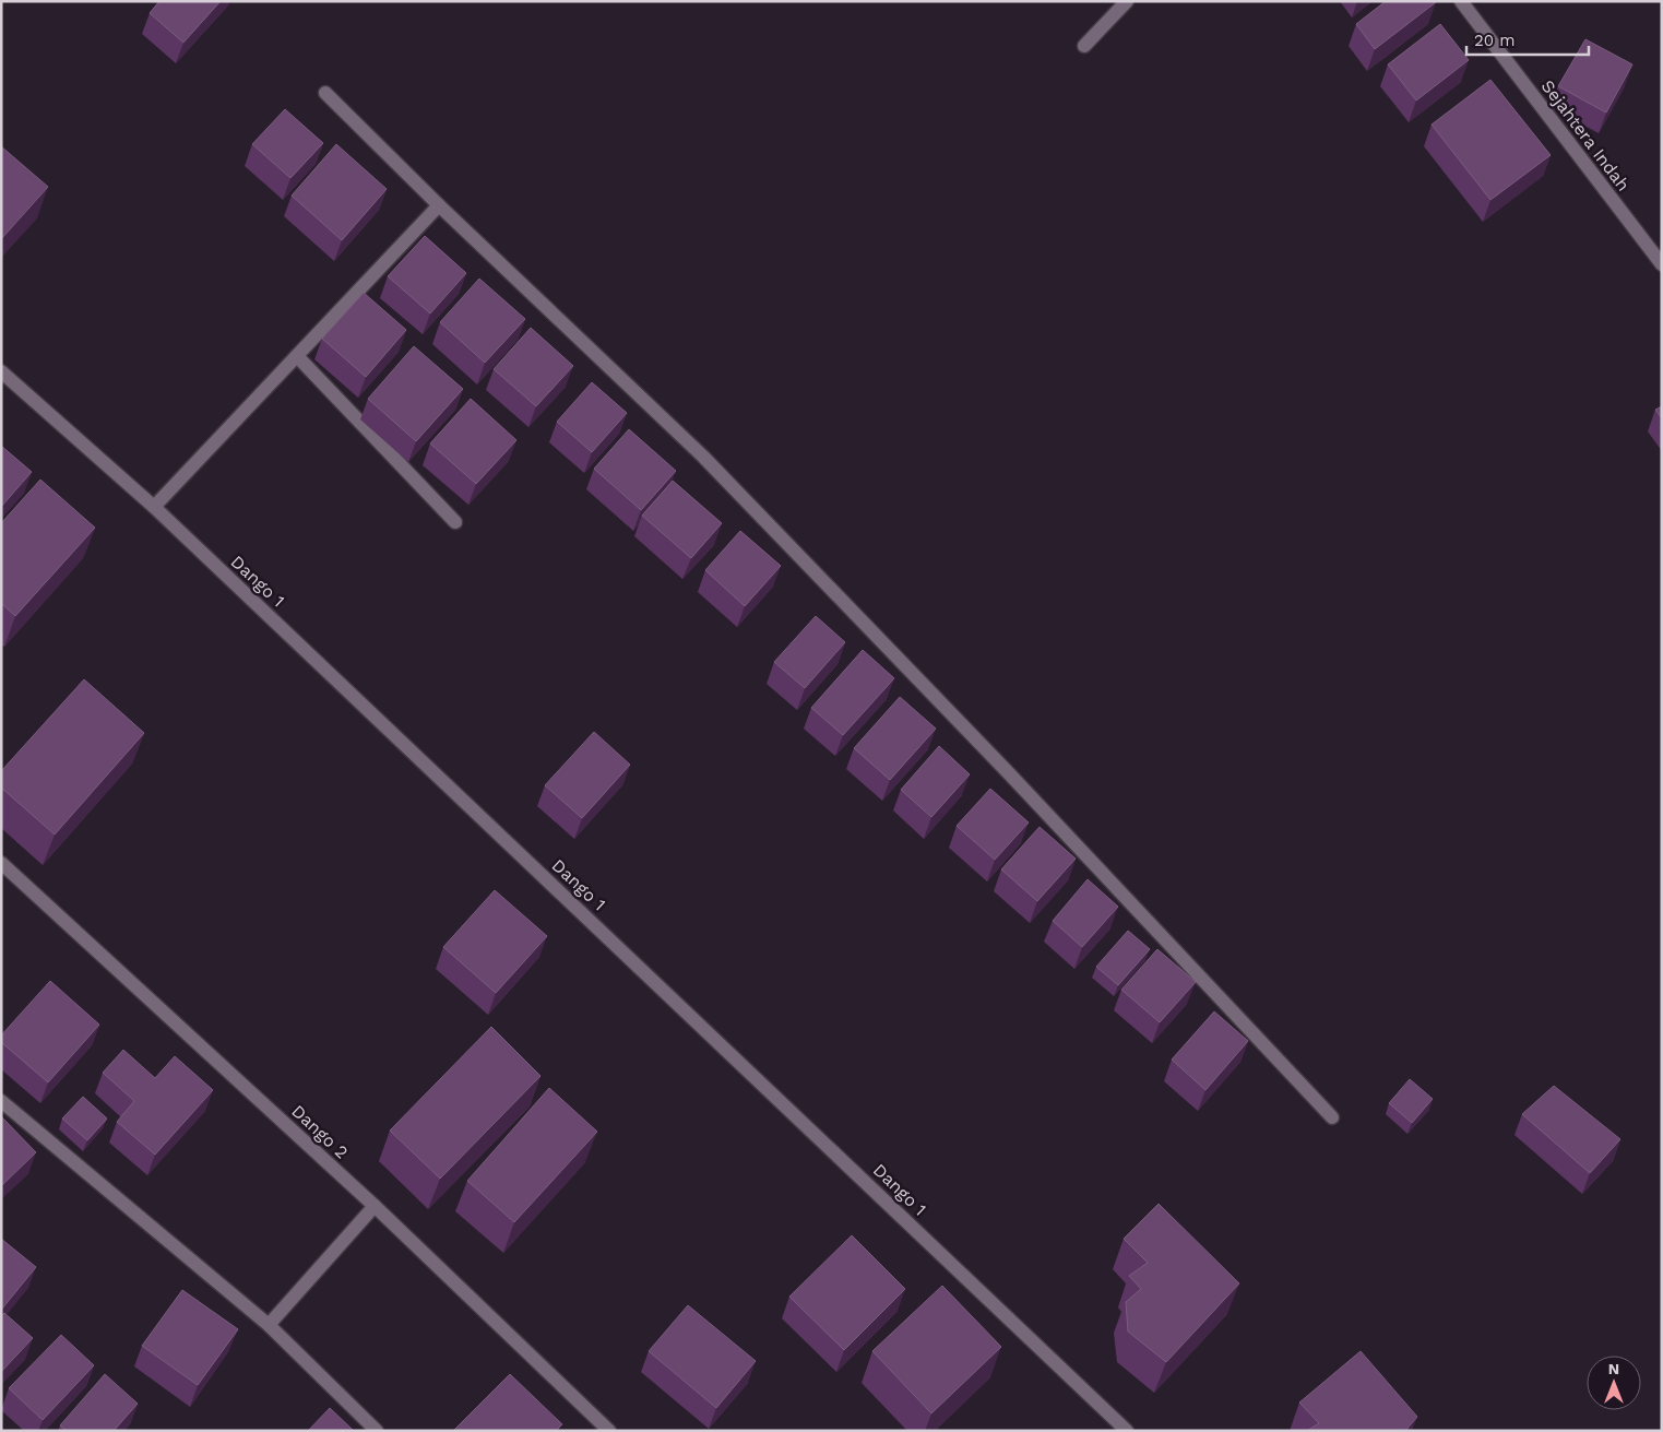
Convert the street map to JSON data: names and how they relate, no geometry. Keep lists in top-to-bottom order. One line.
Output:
{"streets":{"street":["Sejahtera Indah","Dango 1","Dango 2"]},"scale_bar":"20 m","north":"top"}
